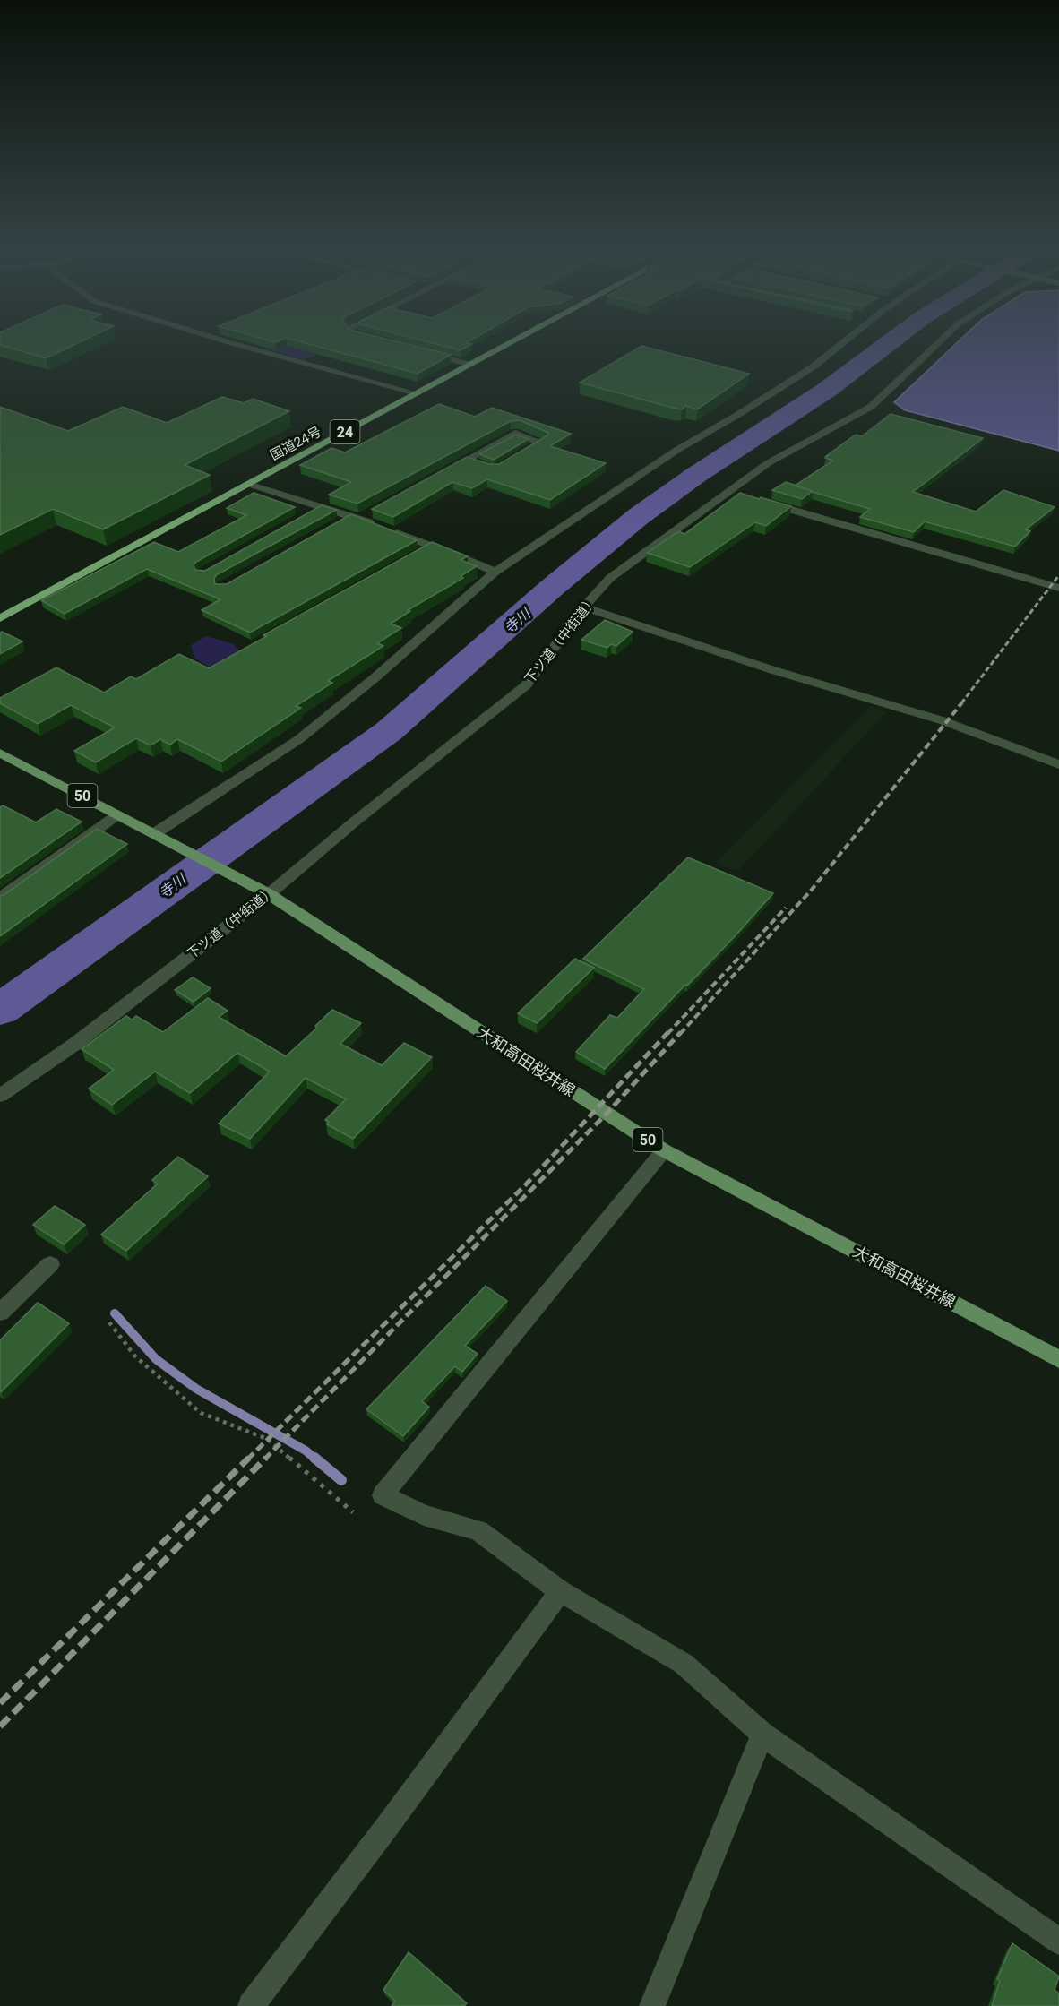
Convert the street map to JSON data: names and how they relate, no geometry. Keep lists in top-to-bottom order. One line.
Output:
{"streets":{"highway":["24","国道24号"],"main road":["50","大和高田桜井線"],"street":["下ツ道（中街道）"]},"crossings":[["下ツ道（中街道）","大和高田桜井線"]],"water":["寺川"]}
